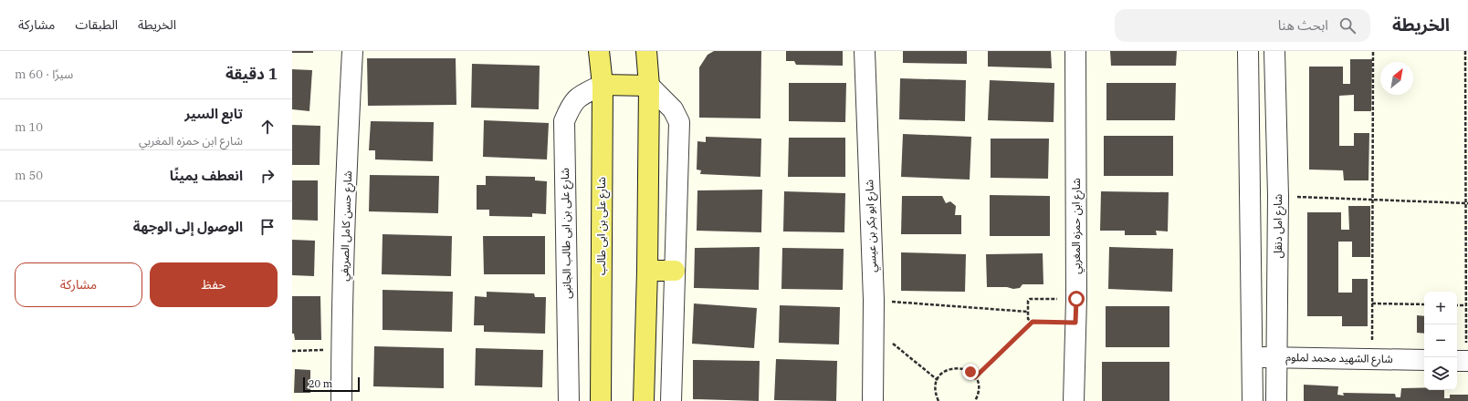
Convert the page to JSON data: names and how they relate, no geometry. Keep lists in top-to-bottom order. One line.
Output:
{"streets":{"main road":["شارع على بن ابى طالب"],"street":["شارع حسن كامل الصريفي","شارع ابو بكر بن عيسي","شارع ابن حمزه المغربي","شارع امل دنقل","شارع على بن ابى طالب الجانبى","شارع الشهيد محمد لملوم"]},"crossings":[["شارع على بن ابى طالب","شارع على بن ابى طالب الجانبى"],["شارع امل دنقل","شارع الشهيد محمد لملوم"]],"scale_bar":"20 m","north":"top right","page":{"header":"الخريطة","search":"ابحث هنا","nav":["الخريطة","الطبقات","مشاركة"],"heading":["1 دقيقة","سيرًا · 60 m"],"list":[["تابع السير","شارع ابن حمزه المغربي","10 m"],["انعطف يمينًا","50 m"],"الوصول إلى الوجهة"],"buttons":["حفظ","مشاركة"],"map_buttons":["+","−"],"scale":"20 m"}}
